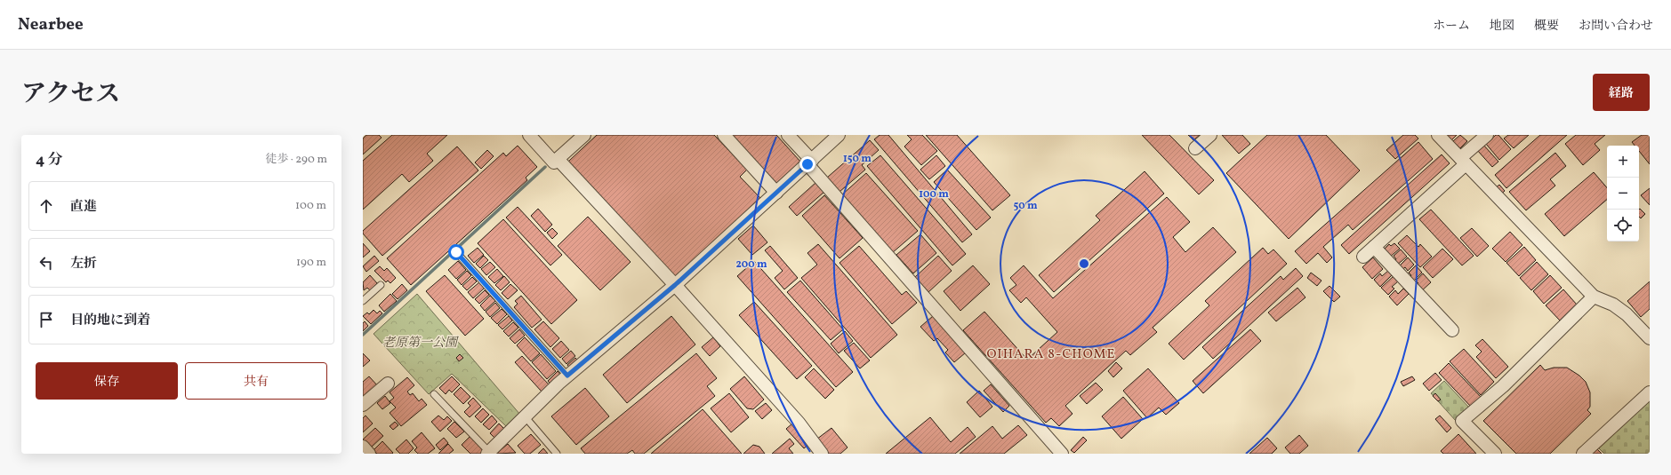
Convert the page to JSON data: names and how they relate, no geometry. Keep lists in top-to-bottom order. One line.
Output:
{"districts":["OIHARA 8-CHOME"],"parks":["老原第一公園"],"page":{"header":"Nearbee","nav":["ホーム","地図","概要","お問い合わせ"],"title":"アクセス","buttons":["経路",["保存","共有"]],"heading":["4 分","徒歩 · 290 m"],"map_buttons":["+","−"],"list":[["直進","100 m"],["左折","190 m"],"目的地に到着"]},"rings":["150 m","100 m","50 m","200 m"]}
